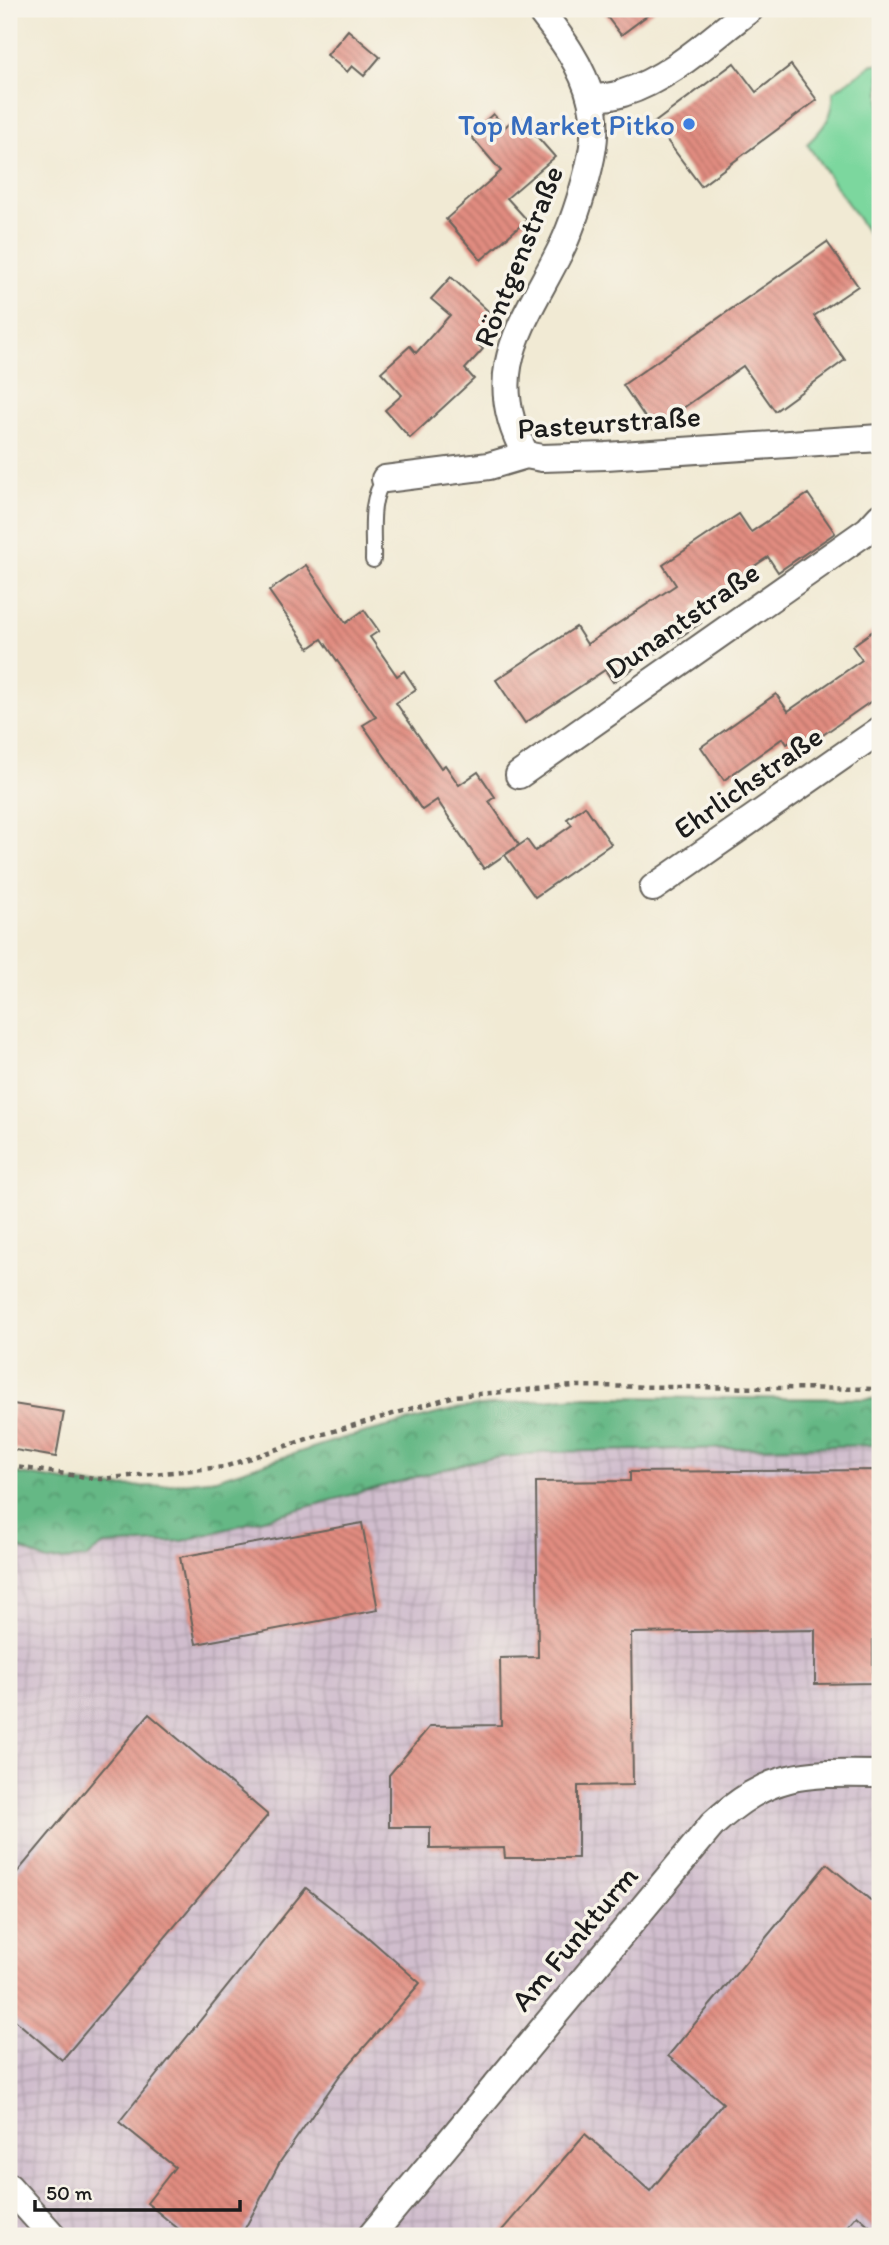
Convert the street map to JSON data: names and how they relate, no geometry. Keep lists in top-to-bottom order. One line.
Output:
{"streets":{"street":["Röntgenstraße","Pasteurstraße","Dunantstraße","Ehrlichstraße","Am Funkturm"]},"crossings":[["Röntgenstraße","Pasteurstraße"]],"places":["Top Market Pitko"],"scale_bar":"50 m"}
